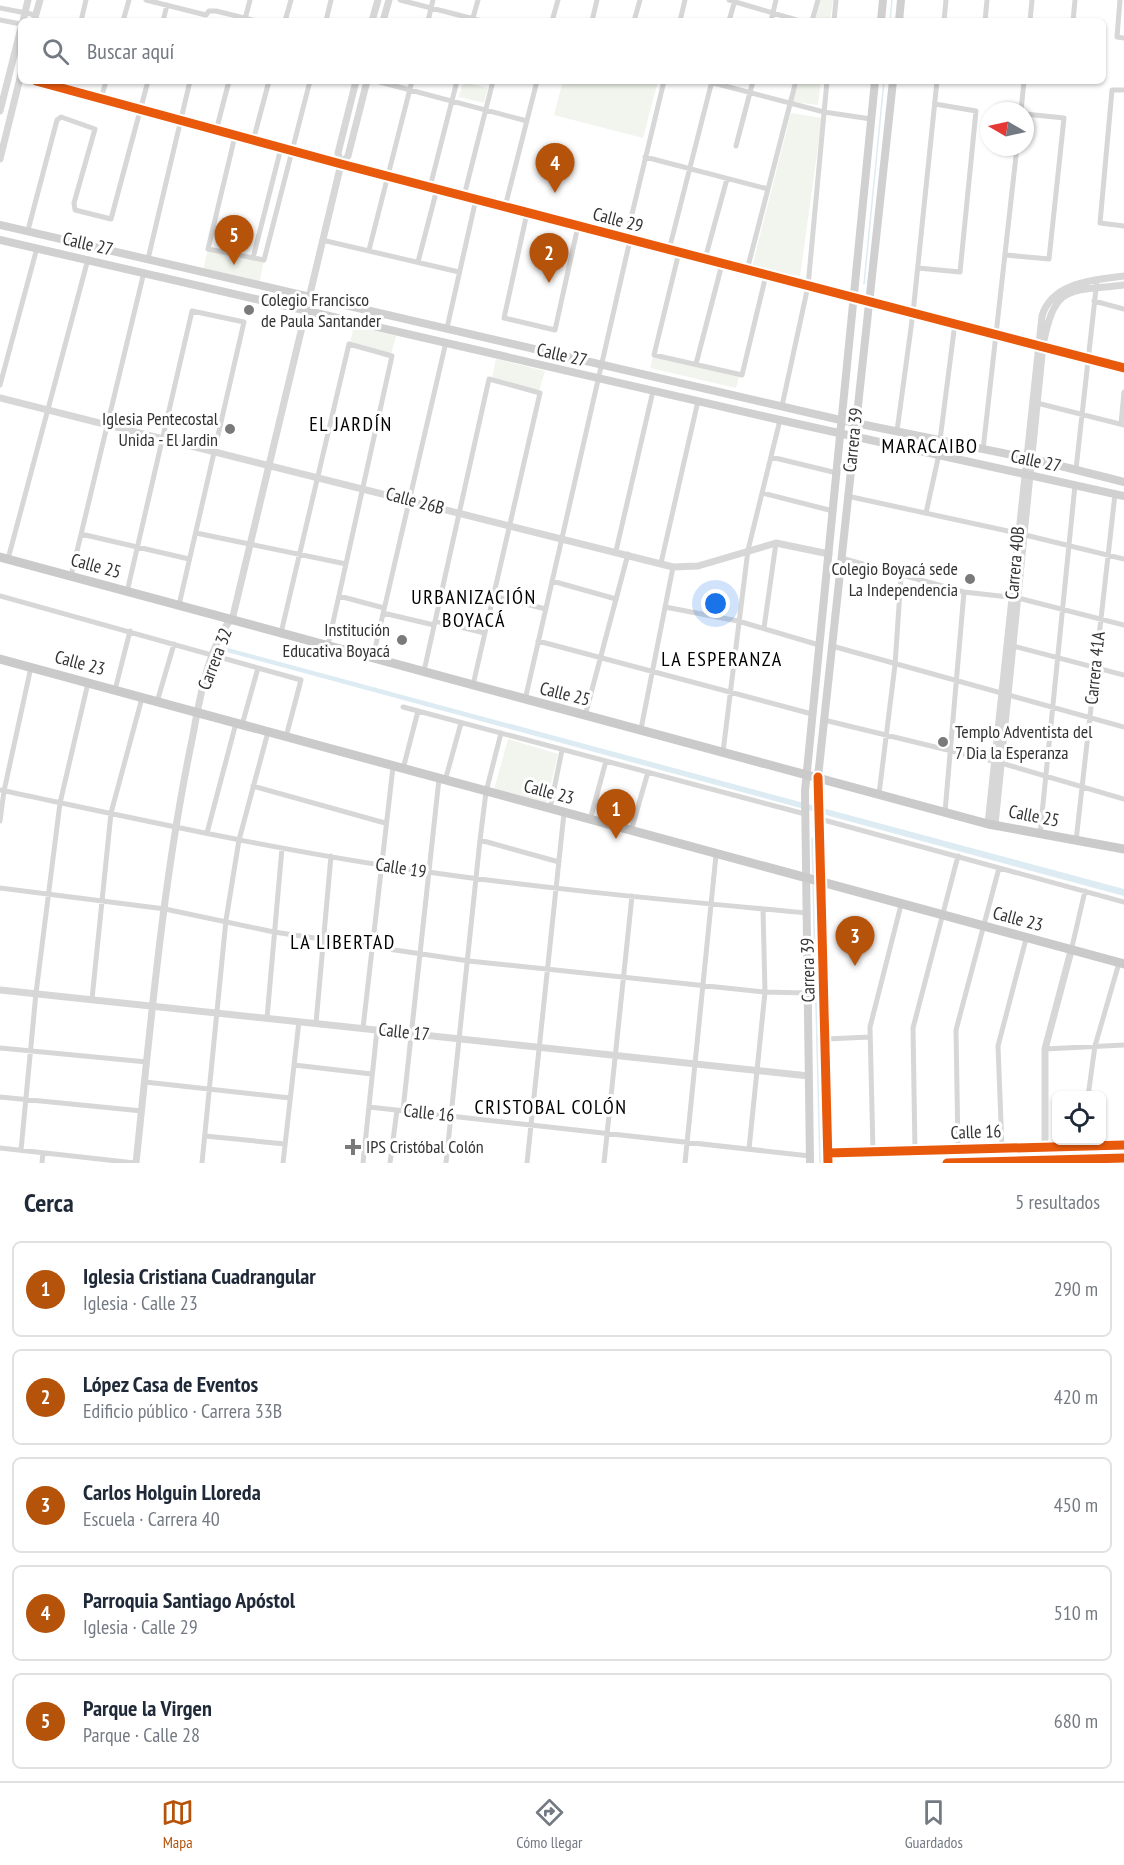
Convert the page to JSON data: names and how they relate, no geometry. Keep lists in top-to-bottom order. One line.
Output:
{"streets":{"main road":["Calle 27","Carrera 39","Calle 25","Calle 23"],"street":["Calle 29","Calle 26B","Carrera 40B","Carrera 32","Carrera 41A","Calle 19","Calle 17","Calle 16"]},"crossings":[["Calle 29","Carrera 39"],["Calle 29","Carrera 40B"],["Calle 29","Carrera 32"],["Calle 27","Carrera 39"],["Calle 27","Carrera 40B"],["Calle 27","Carrera 32"],["Calle 27","Carrera 41A"],["Carrera 39","Calle 26B"],["Carrera 39","Calle 25"],["Carrera 39","Calle 23"],["Carrera 39","Calle 19"],["Carrera 39","Calle 17"],["Carrera 39","Calle 16"],["Calle 26B","Carrera 32"],["Carrera 40B","Calle 25"],["Calle 25","Carrera 32"],["Calle 25","Carrera 41A"],["Carrera 32","Calle 23"],["Carrera 32","Calle 19"],["Carrera 32","Calle 17"]],"districts":["EL JARDÍN","MARACAIBO","URBANIZACIÓN BOYACÁ","LA ESPERANZA","LA LIBERTAD","CRISTOBAL COLÓN"],"places":{"other":["Colegio Francisco de Paula Santander","Iglesia Pentecostal Unida - El Jardin","Colegio Boyacá sede La Independencia","Institución Educativa Boyacá","Templo Adventista del 7 Dia la Esperanza"],"health":["IPS Cristóbal Colón"]},"north":"left","page":{"search":"Buscar aquí","pins":["4","5","2","1","3"],"heading":["Cerca","5 resultados"],"list":[{"mark":"1","name":"Iglesia Cristiana Cuadrangular","note":"Iglesia · Calle 23","value":"290 m"},{"mark":"2","name":"López Casa de Eventos","note":"Edificio público · Carrera 33B","value":"420 m"},{"mark":"3","name":"Carlos Holguin Lloreda","note":"Escuela · Carrera 40","value":"450 m"},{"mark":"4","name":"Parroquia Santiago Apóstol","note":"Iglesia · Calle 29","value":"510 m"},{"mark":"5","name":"Parque la Virgen","note":"Parque · Calle 28","value":"680 m"}],"nav":["Mapa","Cómo llegar","Guardados"]}}
